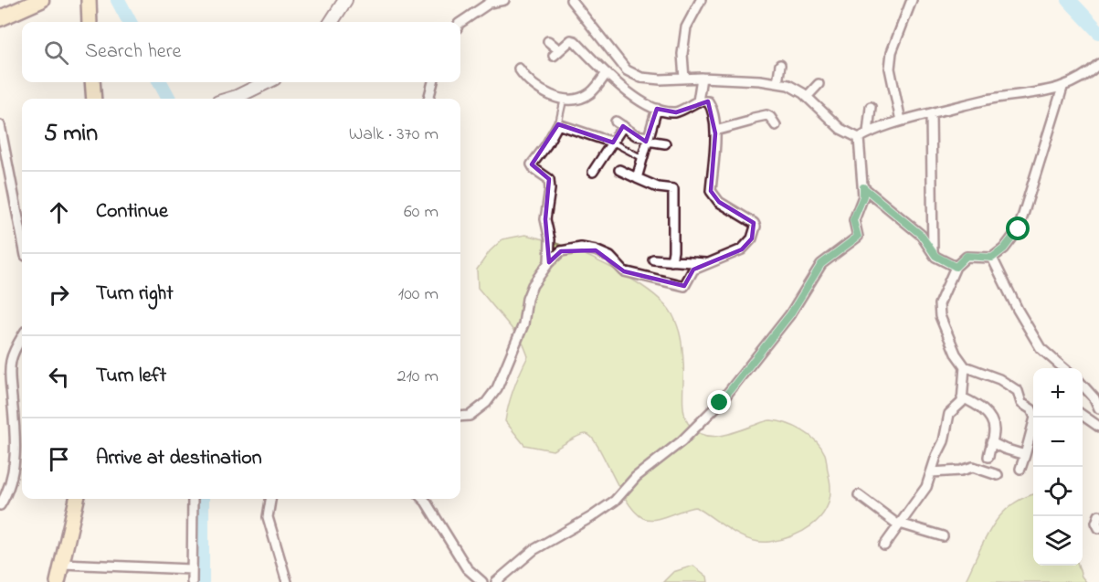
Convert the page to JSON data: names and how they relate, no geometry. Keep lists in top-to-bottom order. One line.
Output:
{"page":{"search":"Search here","heading":["5 min","Walk · 370 m"],"list":[["Continue","60 m"],["Turn right","100 m"],["Turn left","210 m"],"Arrive at destination"],"map_buttons":["+","−"]}}
